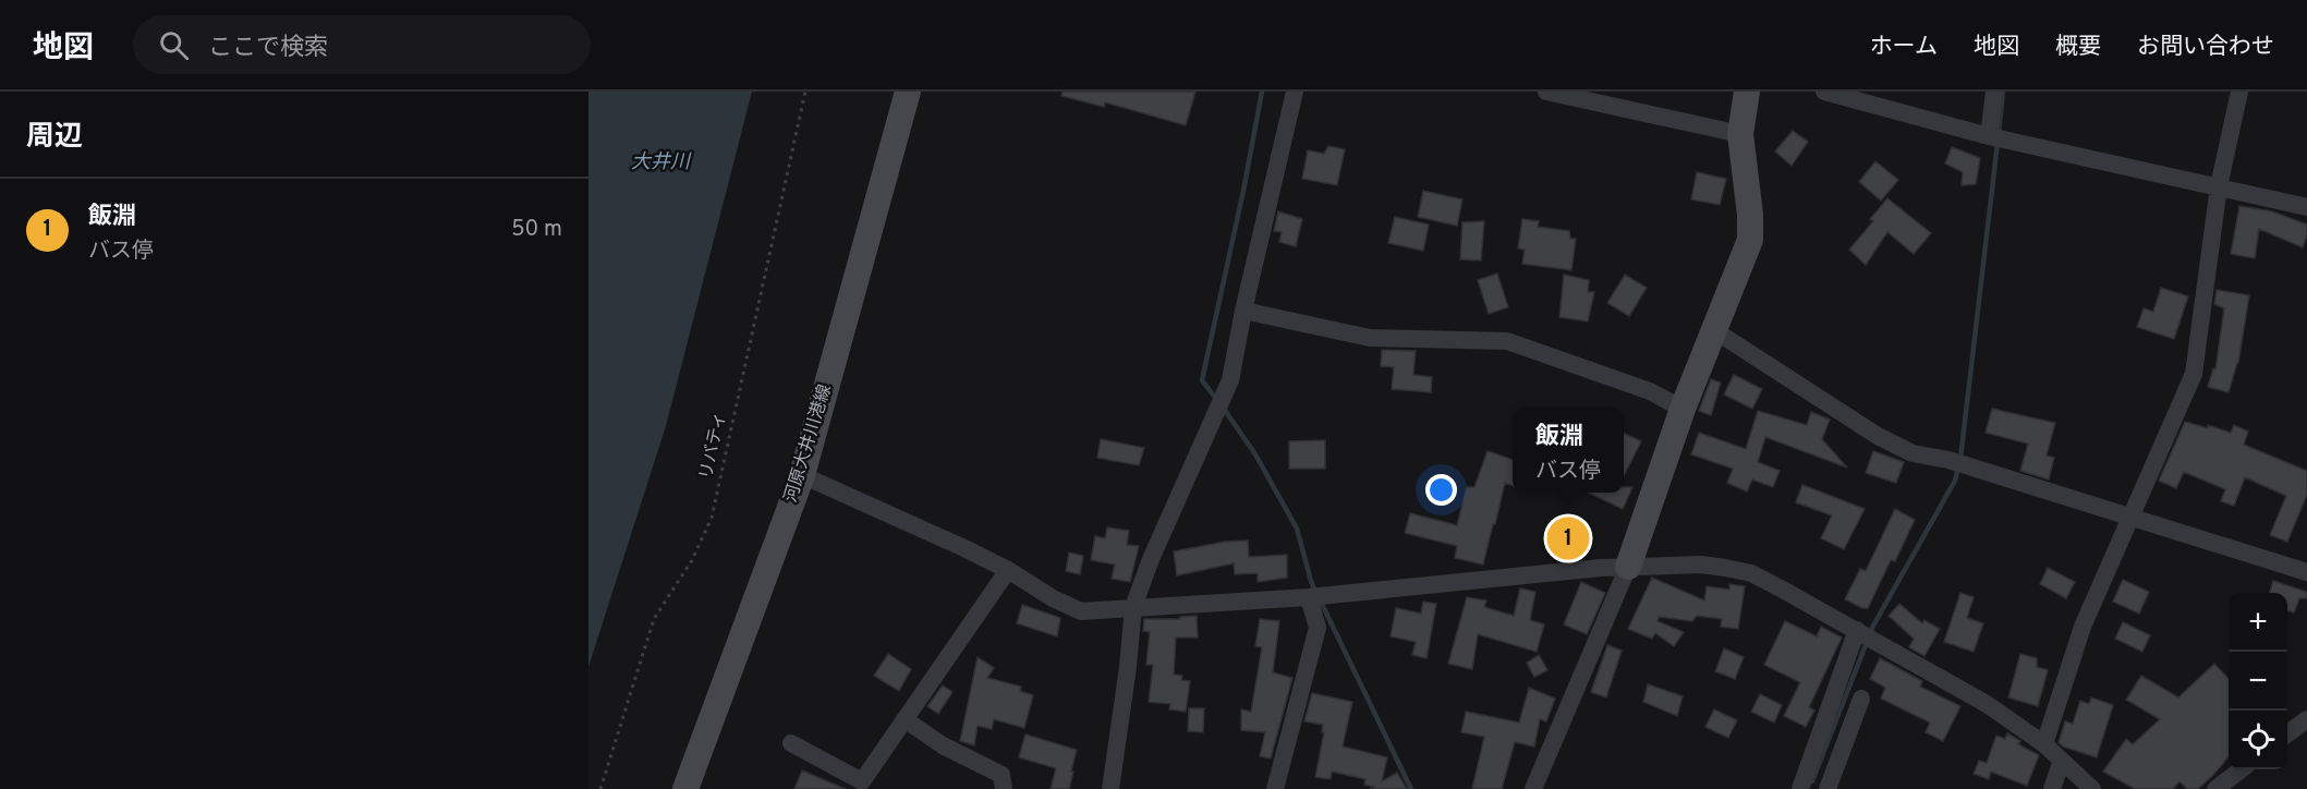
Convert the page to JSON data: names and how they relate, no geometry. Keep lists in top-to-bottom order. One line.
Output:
{"streets":{"main road":["河原大井川港線"],"path":["リバティ"]},"water":["大井川"],"page":{"header":"地図","search":"ここで検索","nav":["ホーム","地図","概要","お問い合わせ"],"heading":"周辺","list":[{"mark":"1","name":"飯淵","note":"バス停","value":"50 m"}],"popup":["飯淵","バス停"],"pins":"1","map_buttons":["+","−"]}}
